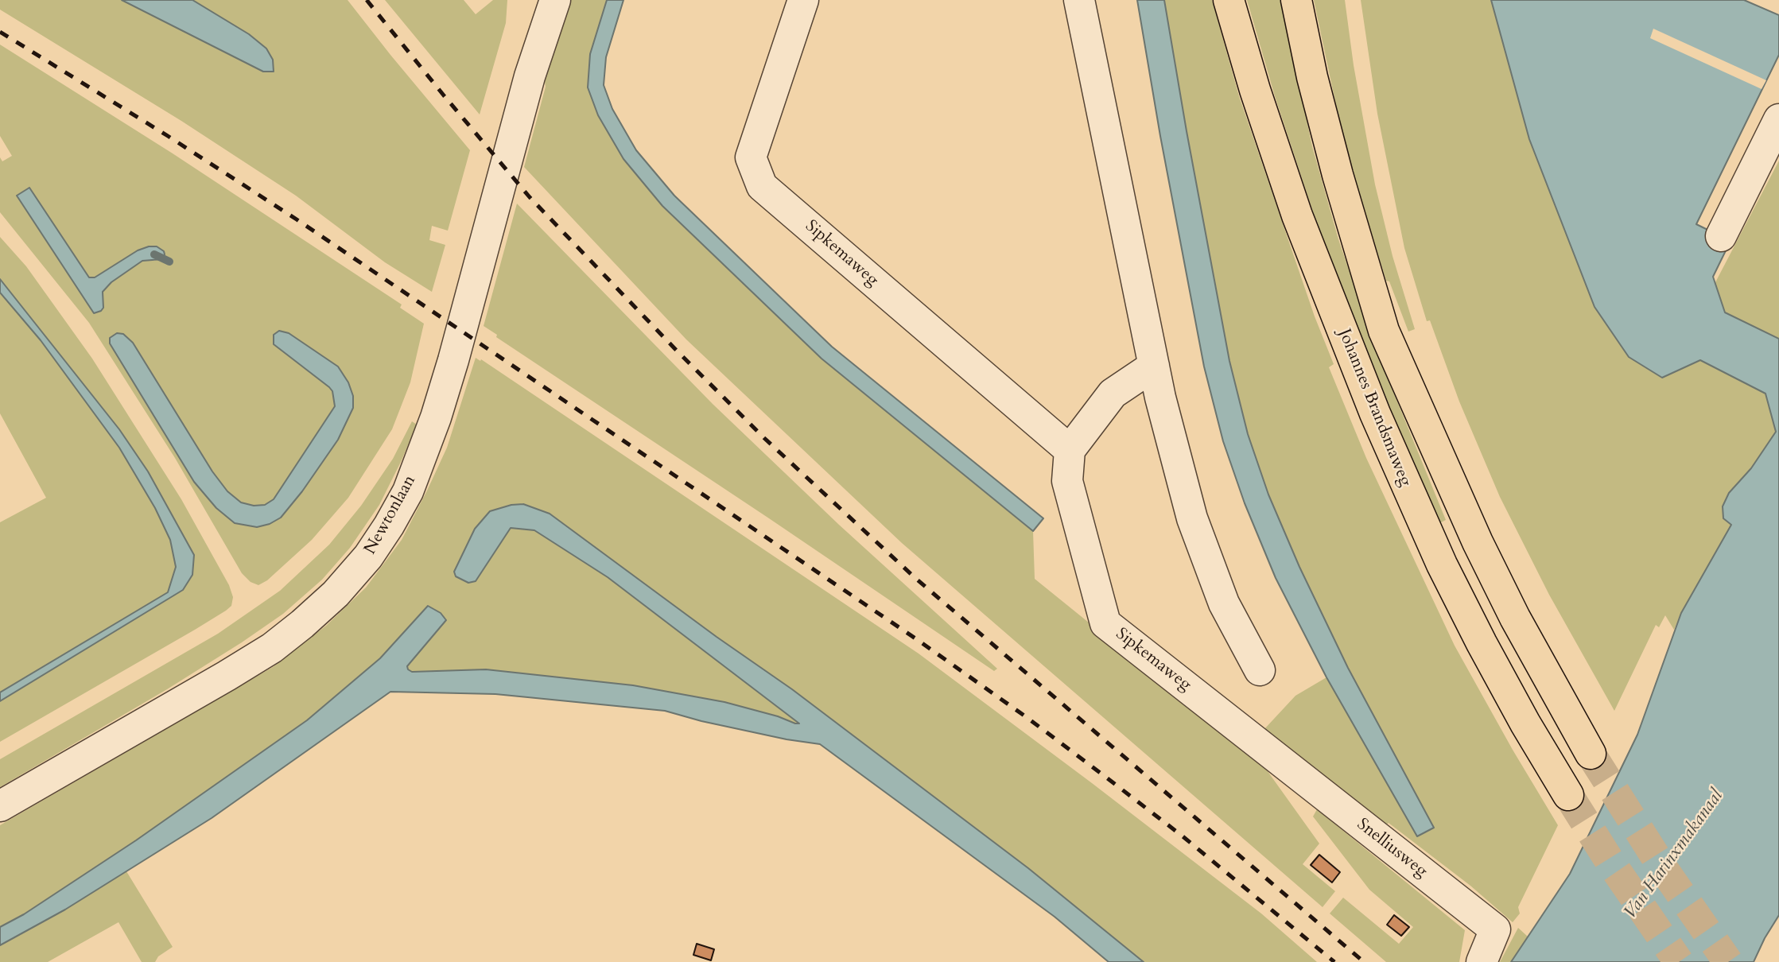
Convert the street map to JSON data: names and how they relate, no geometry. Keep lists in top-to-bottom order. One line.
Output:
{"streets":{"main road":["Johannes Brandsmaweg"],"street":["Sipkemaweg","Newtonlaan","Snelliusweg"]},"crossings":[["Sipkemaweg","Snelliusweg"]],"water":["Van Harinxmakanaal"]}
